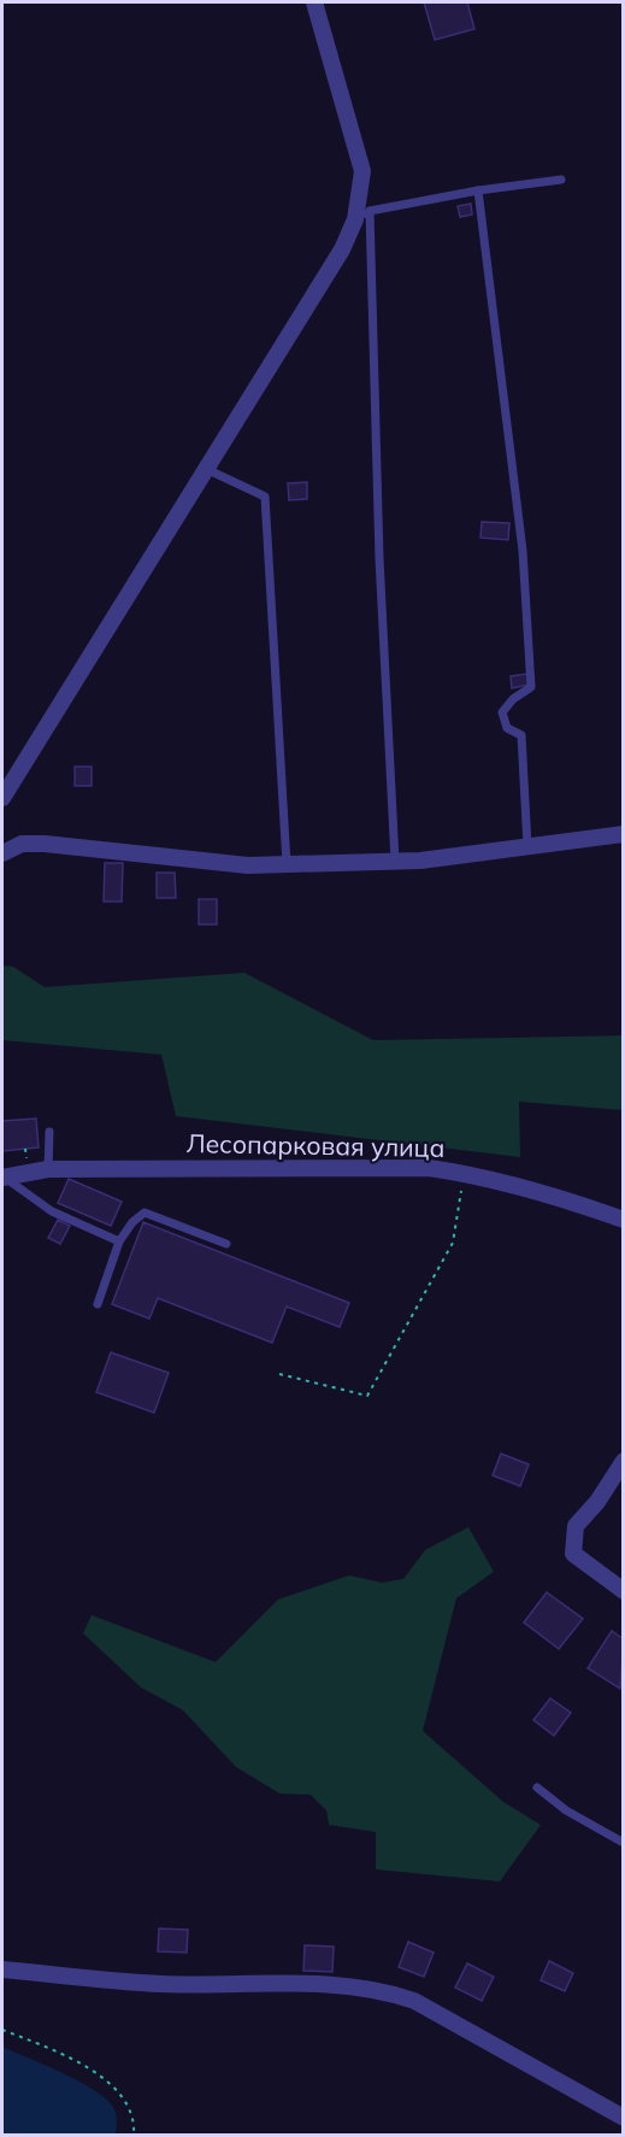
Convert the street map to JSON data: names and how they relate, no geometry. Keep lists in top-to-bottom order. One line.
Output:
{"streets":{"street":["Лесопарковая улица"]}}
